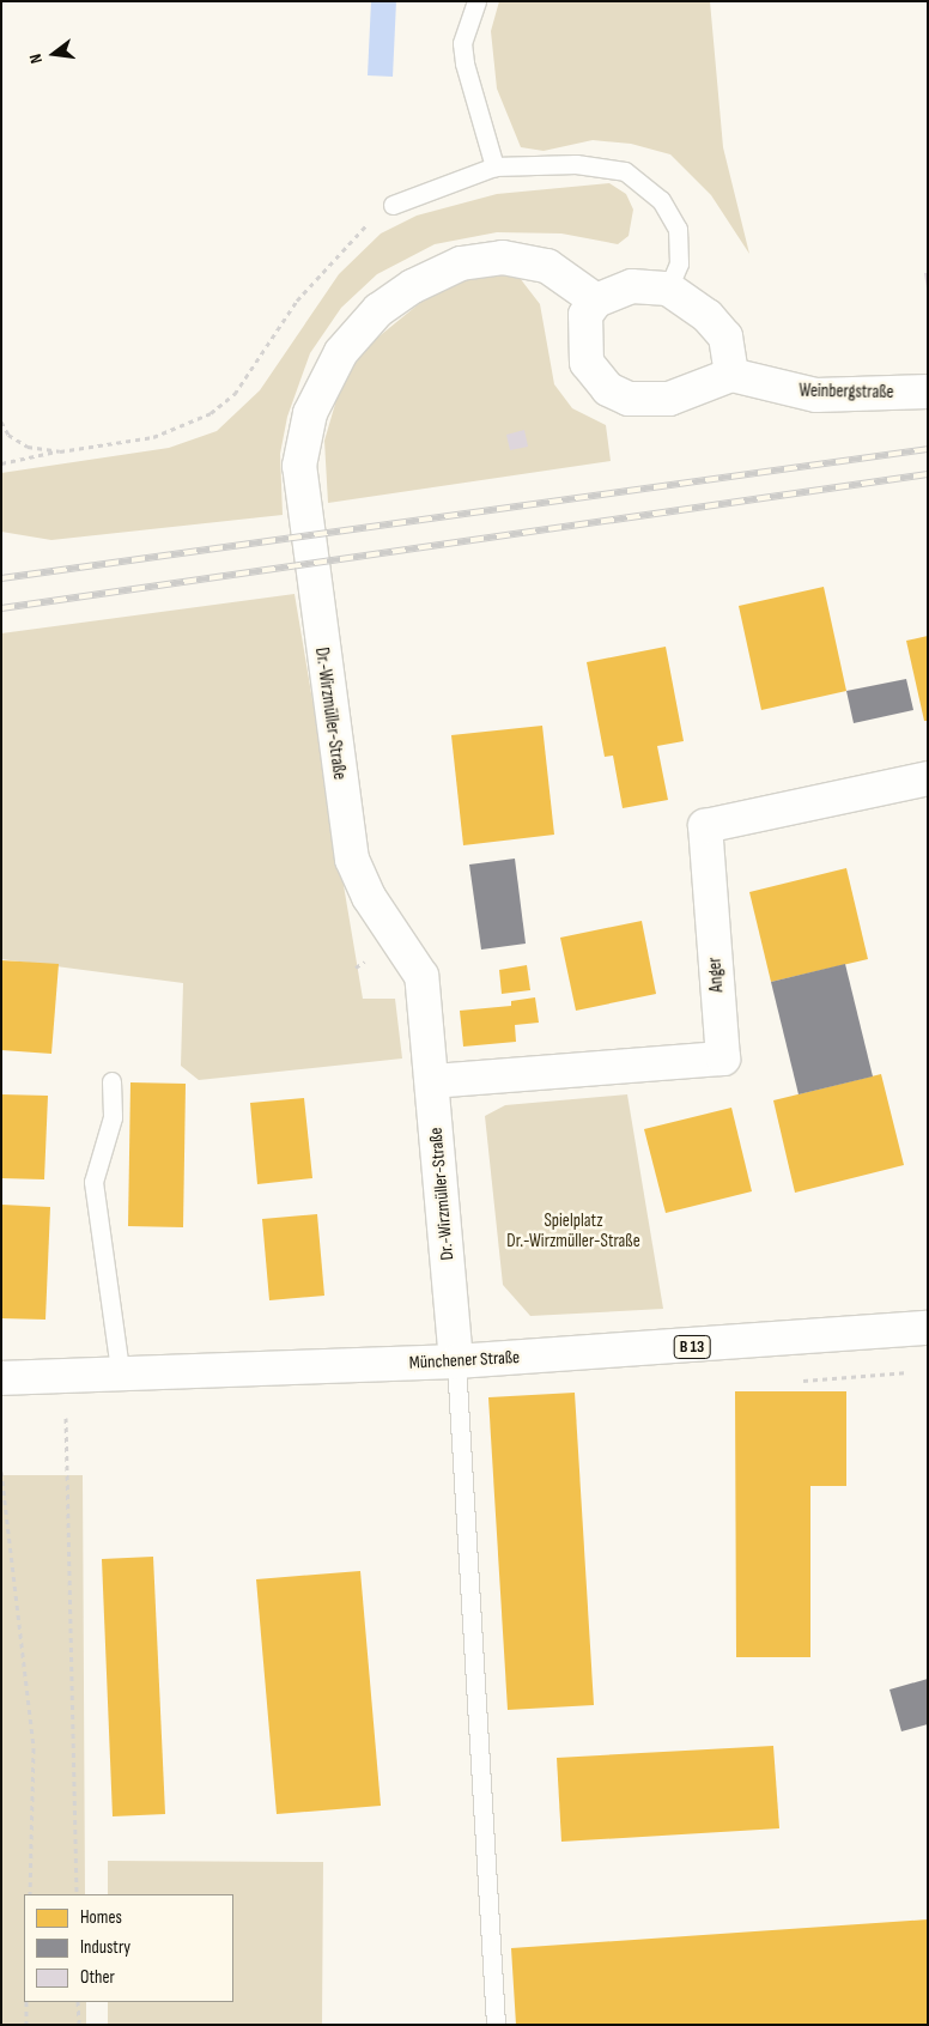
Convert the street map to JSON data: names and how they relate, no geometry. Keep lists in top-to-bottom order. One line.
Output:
{"streets":{"street":["Weinbergstraße","Dr.-Wirzmüller-Straße","Anger","B 13","Münchener Straße"]},"crossings":[["Weinbergstraße","Dr.-Wirzmüller-Straße"],["Dr.-Wirzmüller-Straße","Anger"],["Dr.-Wirzmüller-Straße","Münchener Straße"]],"parks":["Spielplatz Dr.-Wirzmüller-Straße"],"legend":["Homes","Industry","Other"],"north":"left"}
